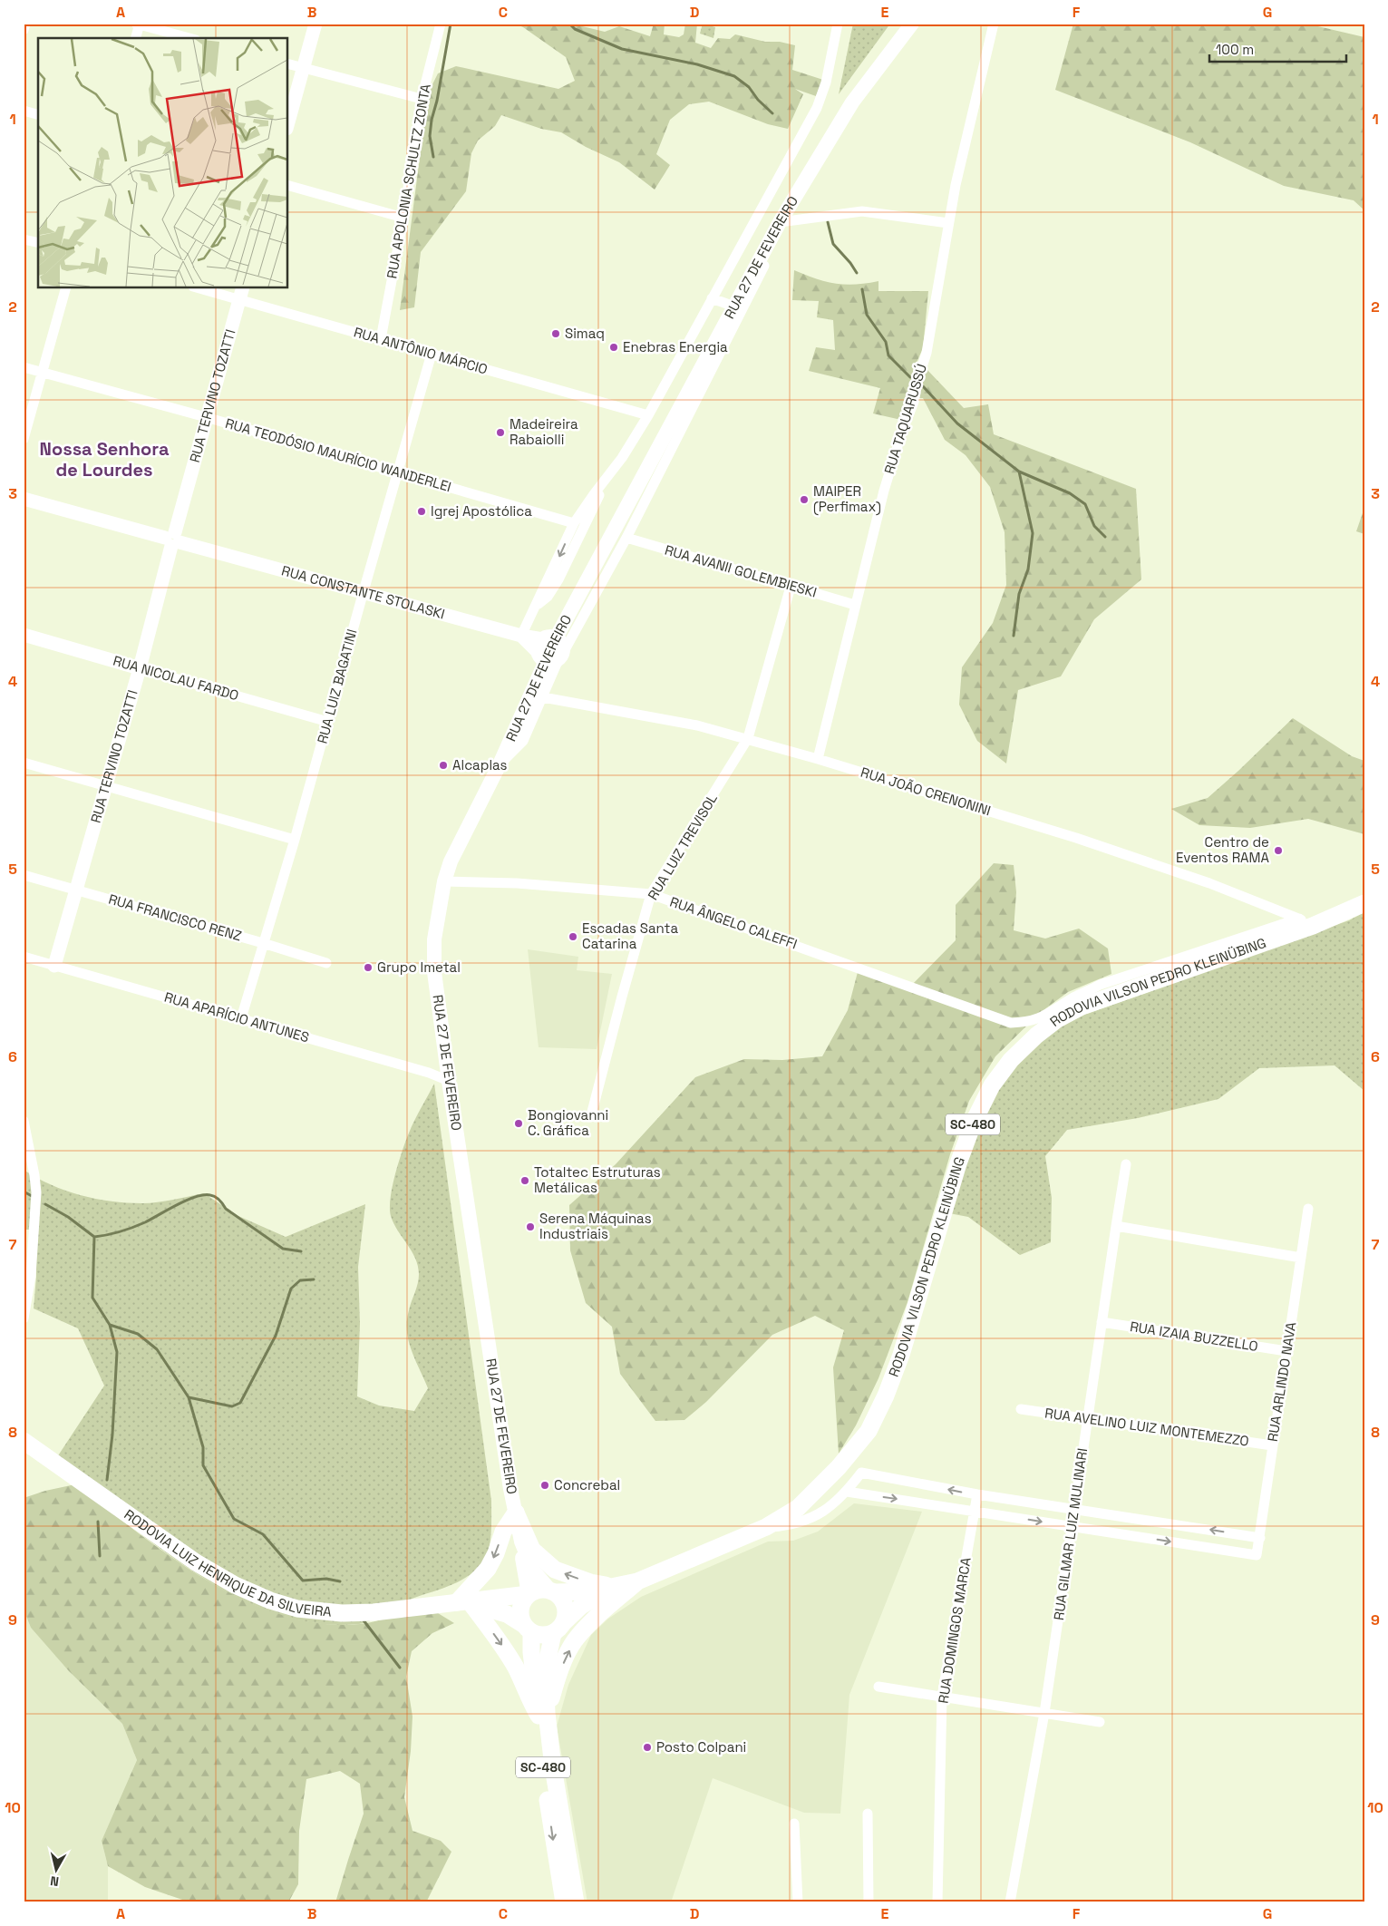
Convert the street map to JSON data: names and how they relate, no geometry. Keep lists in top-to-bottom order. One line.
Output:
{"streets":{"main road":["RUA 27 DE FEVEREIRO","RODOVIA VILSON PEDRO KLEINÜBING","SC-480","RODOVIA LUIZ HENRIQUE DA SILVEIRA"],"street":["RUA APOLONIA SCHULTZ ZONTA","RUA ANTÔNIO MÁRCIO","RUA TERVINO TOZATTI","RUA TAQUARUSSÚ","RUA TEODÓSIO MAURÍCIO WANDERLEI","RUA AVANII GOLEMBIESKI","RUA CONSTANTE STOLASKI","RUA NICOLAU FARDO","RUA LUIZ BAGATINI","RUA JOÃO CRENONINI","RUA LUIZ TREVISOL","RUA FRANCISCO RENZ","RUA ÂNGELO CALEFFI","RUA APARÍCIO ANTUNES","RUA IZAIA BUZZELLO","RUA ARLINDO NAVA","RUA AVELINO LUIZ MONTEMEZZO","RUA GILMAR LUIZ MULINARI","RUA DOMINGOS MARCA"]},"crossings":[["RUA APOLONIA SCHULTZ ZONTA","RUA ANTÔNIO MÁRCIO"],["RUA 27 DE FEVEREIRO","RUA CONSTANTE STOLASKI"],["RUA 27 DE FEVEREIRO","RUA ÂNGELO CALEFFI"],["RUA 27 DE FEVEREIRO","RODOVIA VILSON PEDRO KLEINÜBING"],["RUA 27 DE FEVEREIRO","RUA APARÍCIO ANTUNES"],["RUA 27 DE FEVEREIRO","SC-480"],["RUA 27 DE FEVEREIRO","RODOVIA LUIZ HENRIQUE DA SILVEIRA"],["RUA ANTÔNIO MÁRCIO","RUA TERVINO TOZATTI"],["RUA ANTÔNIO MÁRCIO","RUA LUIZ BAGATINI"],["RUA TERVINO TOZATTI","RUA TEODÓSIO MAURÍCIO WANDERLEI"],["RUA TERVINO TOZATTI","RUA CONSTANTE STOLASKI"],["RUA TERVINO TOZATTI","RUA NICOLAU FARDO"],["RUA TERVINO TOZATTI","RUA FRANCISCO RENZ"],["RUA TERVINO TOZATTI","RUA APARÍCIO ANTUNES"],["RUA TAQUARUSSÚ","RUA AVANII GOLEMBIESKI"],["RUA TAQUARUSSÚ","RUA JOÃO CRENONINI"],["RUA TEODÓSIO MAURÍCIO WANDERLEI","RUA LUIZ BAGATINI"],["RUA AVANII GOLEMBIESKI","RUA LUIZ TREVISOL"],["RUA CONSTANTE STOLASKI","RUA LUIZ BAGATINI"],["RUA NICOLAU FARDO","RUA LUIZ BAGATINI"],["RUA LUIZ BAGATINI","RUA FRANCISCO RENZ"],["RUA LUIZ BAGATINI","RUA APARÍCIO ANTUNES"],["RUA JOÃO CRENONINI","RUA LUIZ TREVISOL"],["RUA JOÃO CRENONINI","RUA ÂNGELO CALEFFI"],["RUA JOÃO CRENONINI","RODOVIA VILSON PEDRO KLEINÜBING"],["RUA LUIZ TREVISOL","RUA ÂNGELO CALEFFI"],["RUA ÂNGELO CALEFFI","RODOVIA VILSON PEDRO KLEINÜBING"],["RODOVIA VILSON PEDRO KLEINÜBING","SC-480"],["RODOVIA VILSON PEDRO KLEINÜBING","RODOVIA LUIZ HENRIQUE DA SILVEIRA"],["SC-480","RODOVIA LUIZ HENRIQUE DA SILVEIRA"],["RUA IZAIA BUZZELLO","RUA ARLINDO NAVA"],["RUA IZAIA BUZZELLO","RUA GILMAR LUIZ MULINARI"],["RUA ARLINDO NAVA","RUA AVELINO LUIZ MONTEMEZZO"],["RUA ARLINDO NAVA","RUA GILMAR LUIZ MULINARI"],["RUA AVELINO LUIZ MONTEMEZZO","RUA GILMAR LUIZ MULINARI"]],"districts":["Nossa Senhora de Lourdes"],"places":["Simaq","Enebras Energia","Madeireira Rabaiolli","MAIPER (Perfimax)","Igrej Apostólica","Alcaplas","Centro de Eventos RAMA","Escadas Santa Catarina","Grupo Imetal","Bongiovanni C. Gráfica","Totaltec Estruturas Metálicas","Serena Máquinas Industriais","Concrebal","Posto Colpani"],"scale_bar":"100 m","north":"bottom","grid":{"columns":["A","B","C","D","E","F","G"],"rows":["1","2","3","4","5","6","7","8","9","10"]}}
